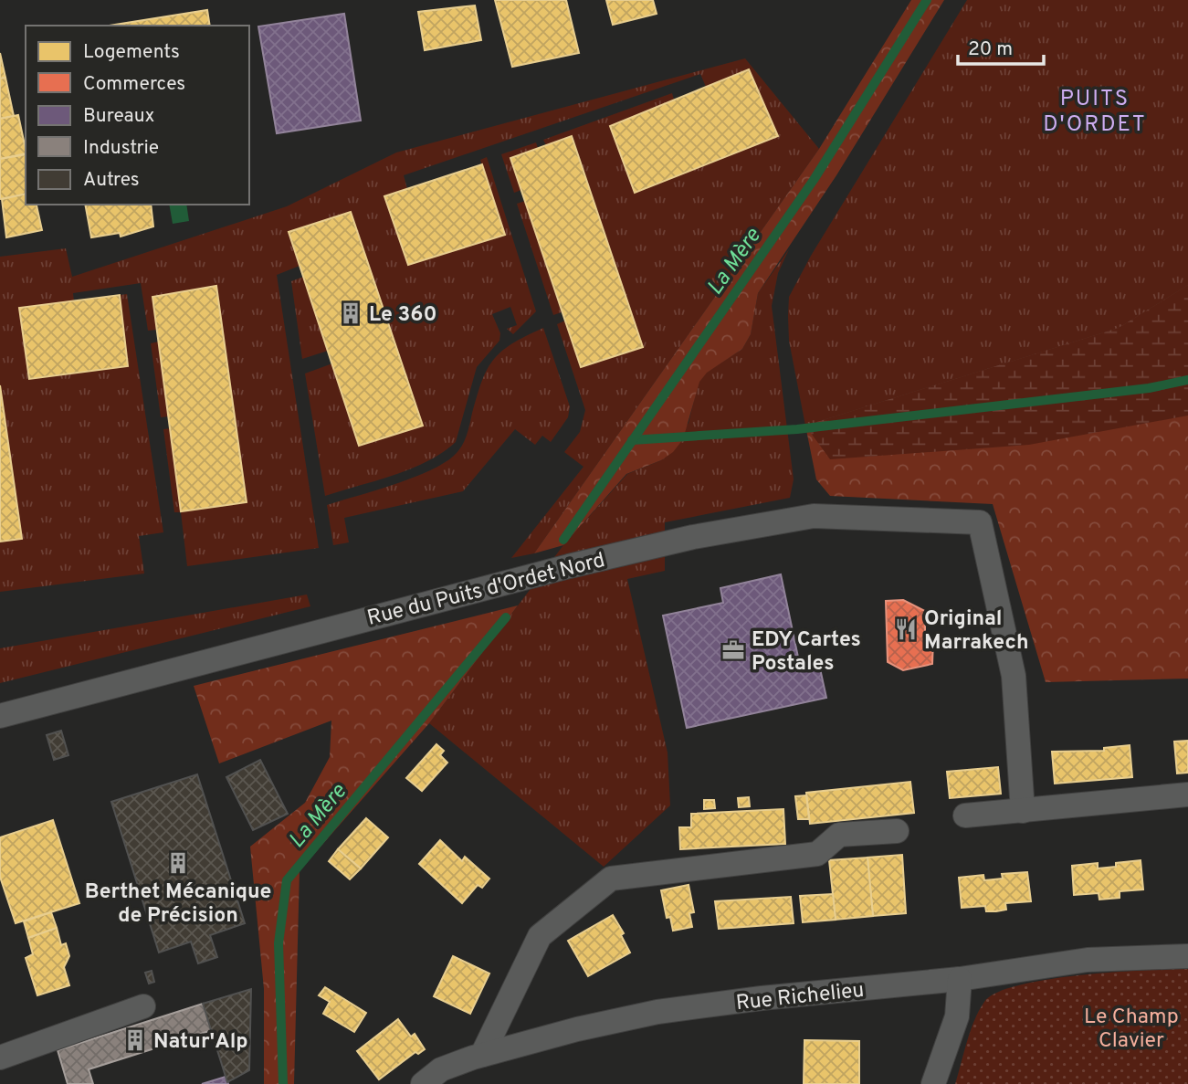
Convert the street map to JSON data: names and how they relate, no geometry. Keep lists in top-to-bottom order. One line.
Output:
{"streets":{"street":["Rue du Puits d'Ordet Nord","Rue Richelieu"]},"districts":["PUITS D'ORDET"],"water":["La Mère"],"parks":["Le Champ Clavier"],"places":{"building":["Le 360","Berthet Mécanique de Précision","Natur'Alp"],"restaurant":["Original Marrakech"],"office":["EDY Cartes Postales"]},"legend":["Logements","Commerces","Bureaux","Industrie","Autres"],"scale_bar":"20 m"}
